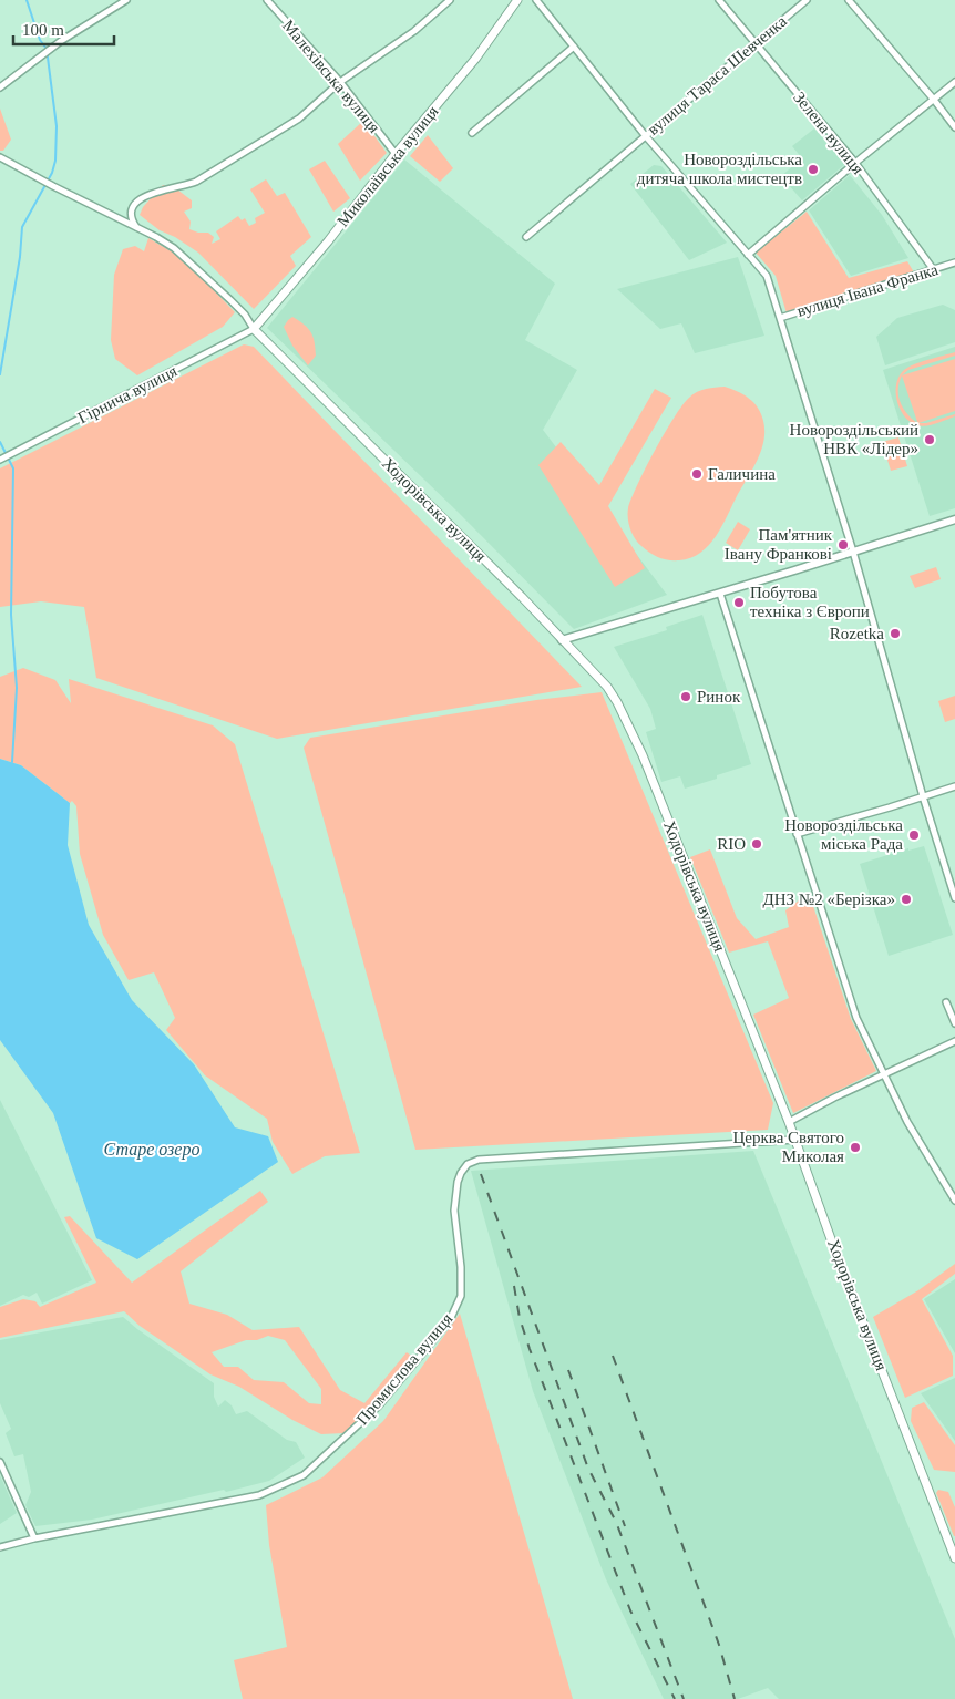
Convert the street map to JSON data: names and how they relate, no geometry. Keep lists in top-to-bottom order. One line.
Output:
{"streets":{"main road":["Миколаївська вулиця","Ходорівська вулиця"],"street":["вулиця Тараса Шевченка","Малехівська вулиця","Зелена вулиця","вулиця Івана Франка","Гірнича вулиця","Промислова вулиця"]},"crossings":[["вулиця Тараса Шевченка","Зелена вулиця"],["Малехівська вулиця","Миколаївська вулиця"],["Зелена вулиця","вулиця Івана Франка"],["Миколаївська вулиця","Гірнича вулиця"],["Миколаївська вулиця","Ходорівська вулиця"],["Гірнича вулиця","Ходорівська вулиця"],["Ходорівська вулиця","Промислова вулиця"]],"water":["Старе озеро"],"places":["Новороздільська дитяча школа мистецтв","Новороздільський НВК «Лідер»","Галичина","Пам'ятник Івану Франкові","Побутова техніка з Європи","Rozetka","Ринок","Новороздільська міська Рада","RIO","ДНЗ №2 «Берізка»","Церква Святого Миколая"],"scale_bar":"100 m"}
